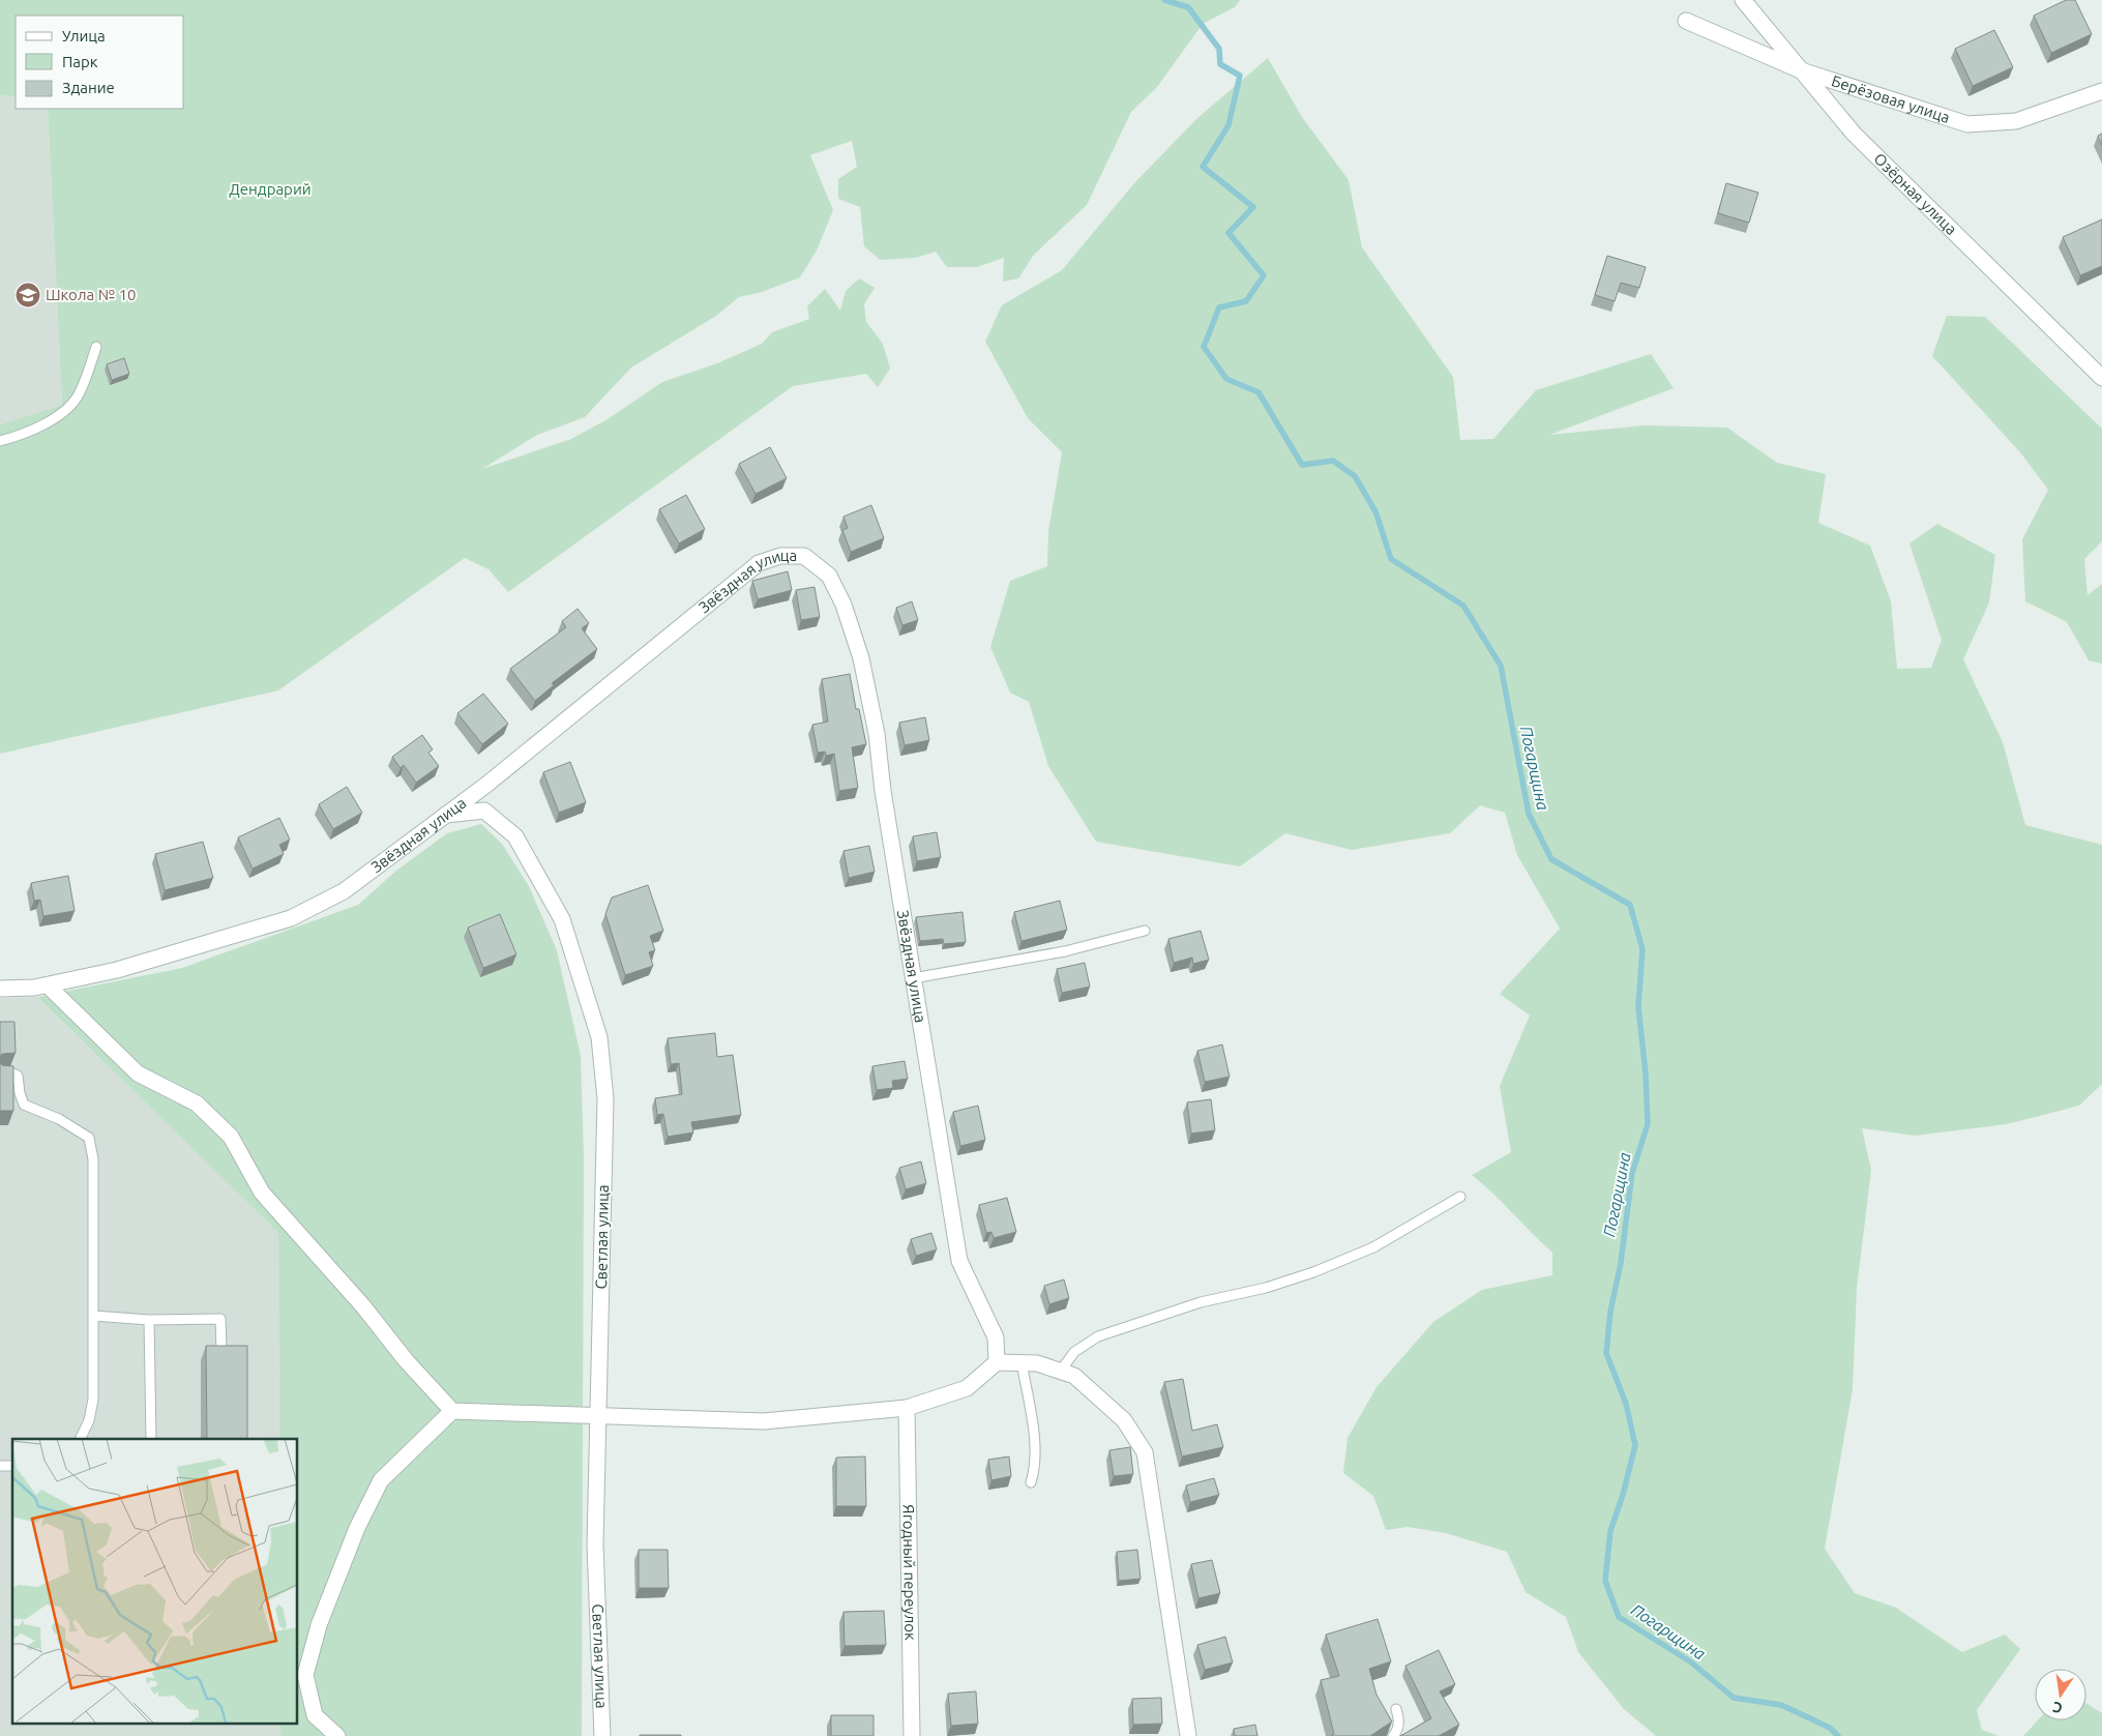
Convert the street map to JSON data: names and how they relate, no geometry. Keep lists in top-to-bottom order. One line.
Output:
{"streets":{"street":["Берёзовая улица","Озёрная улица","Звёздная улица","Светлая улица","Ягодный переулок"]},"crossings":[["Берёзовая улица","Озёрная улица"],["Звёздная улица","Светлая улица"]],"water":["Погарщина"],"parks":["Дендрарий"],"places":{"school or university":["Школа № 10"]},"legend":["Улица","Парк","Здание"],"north":"bottom"}
